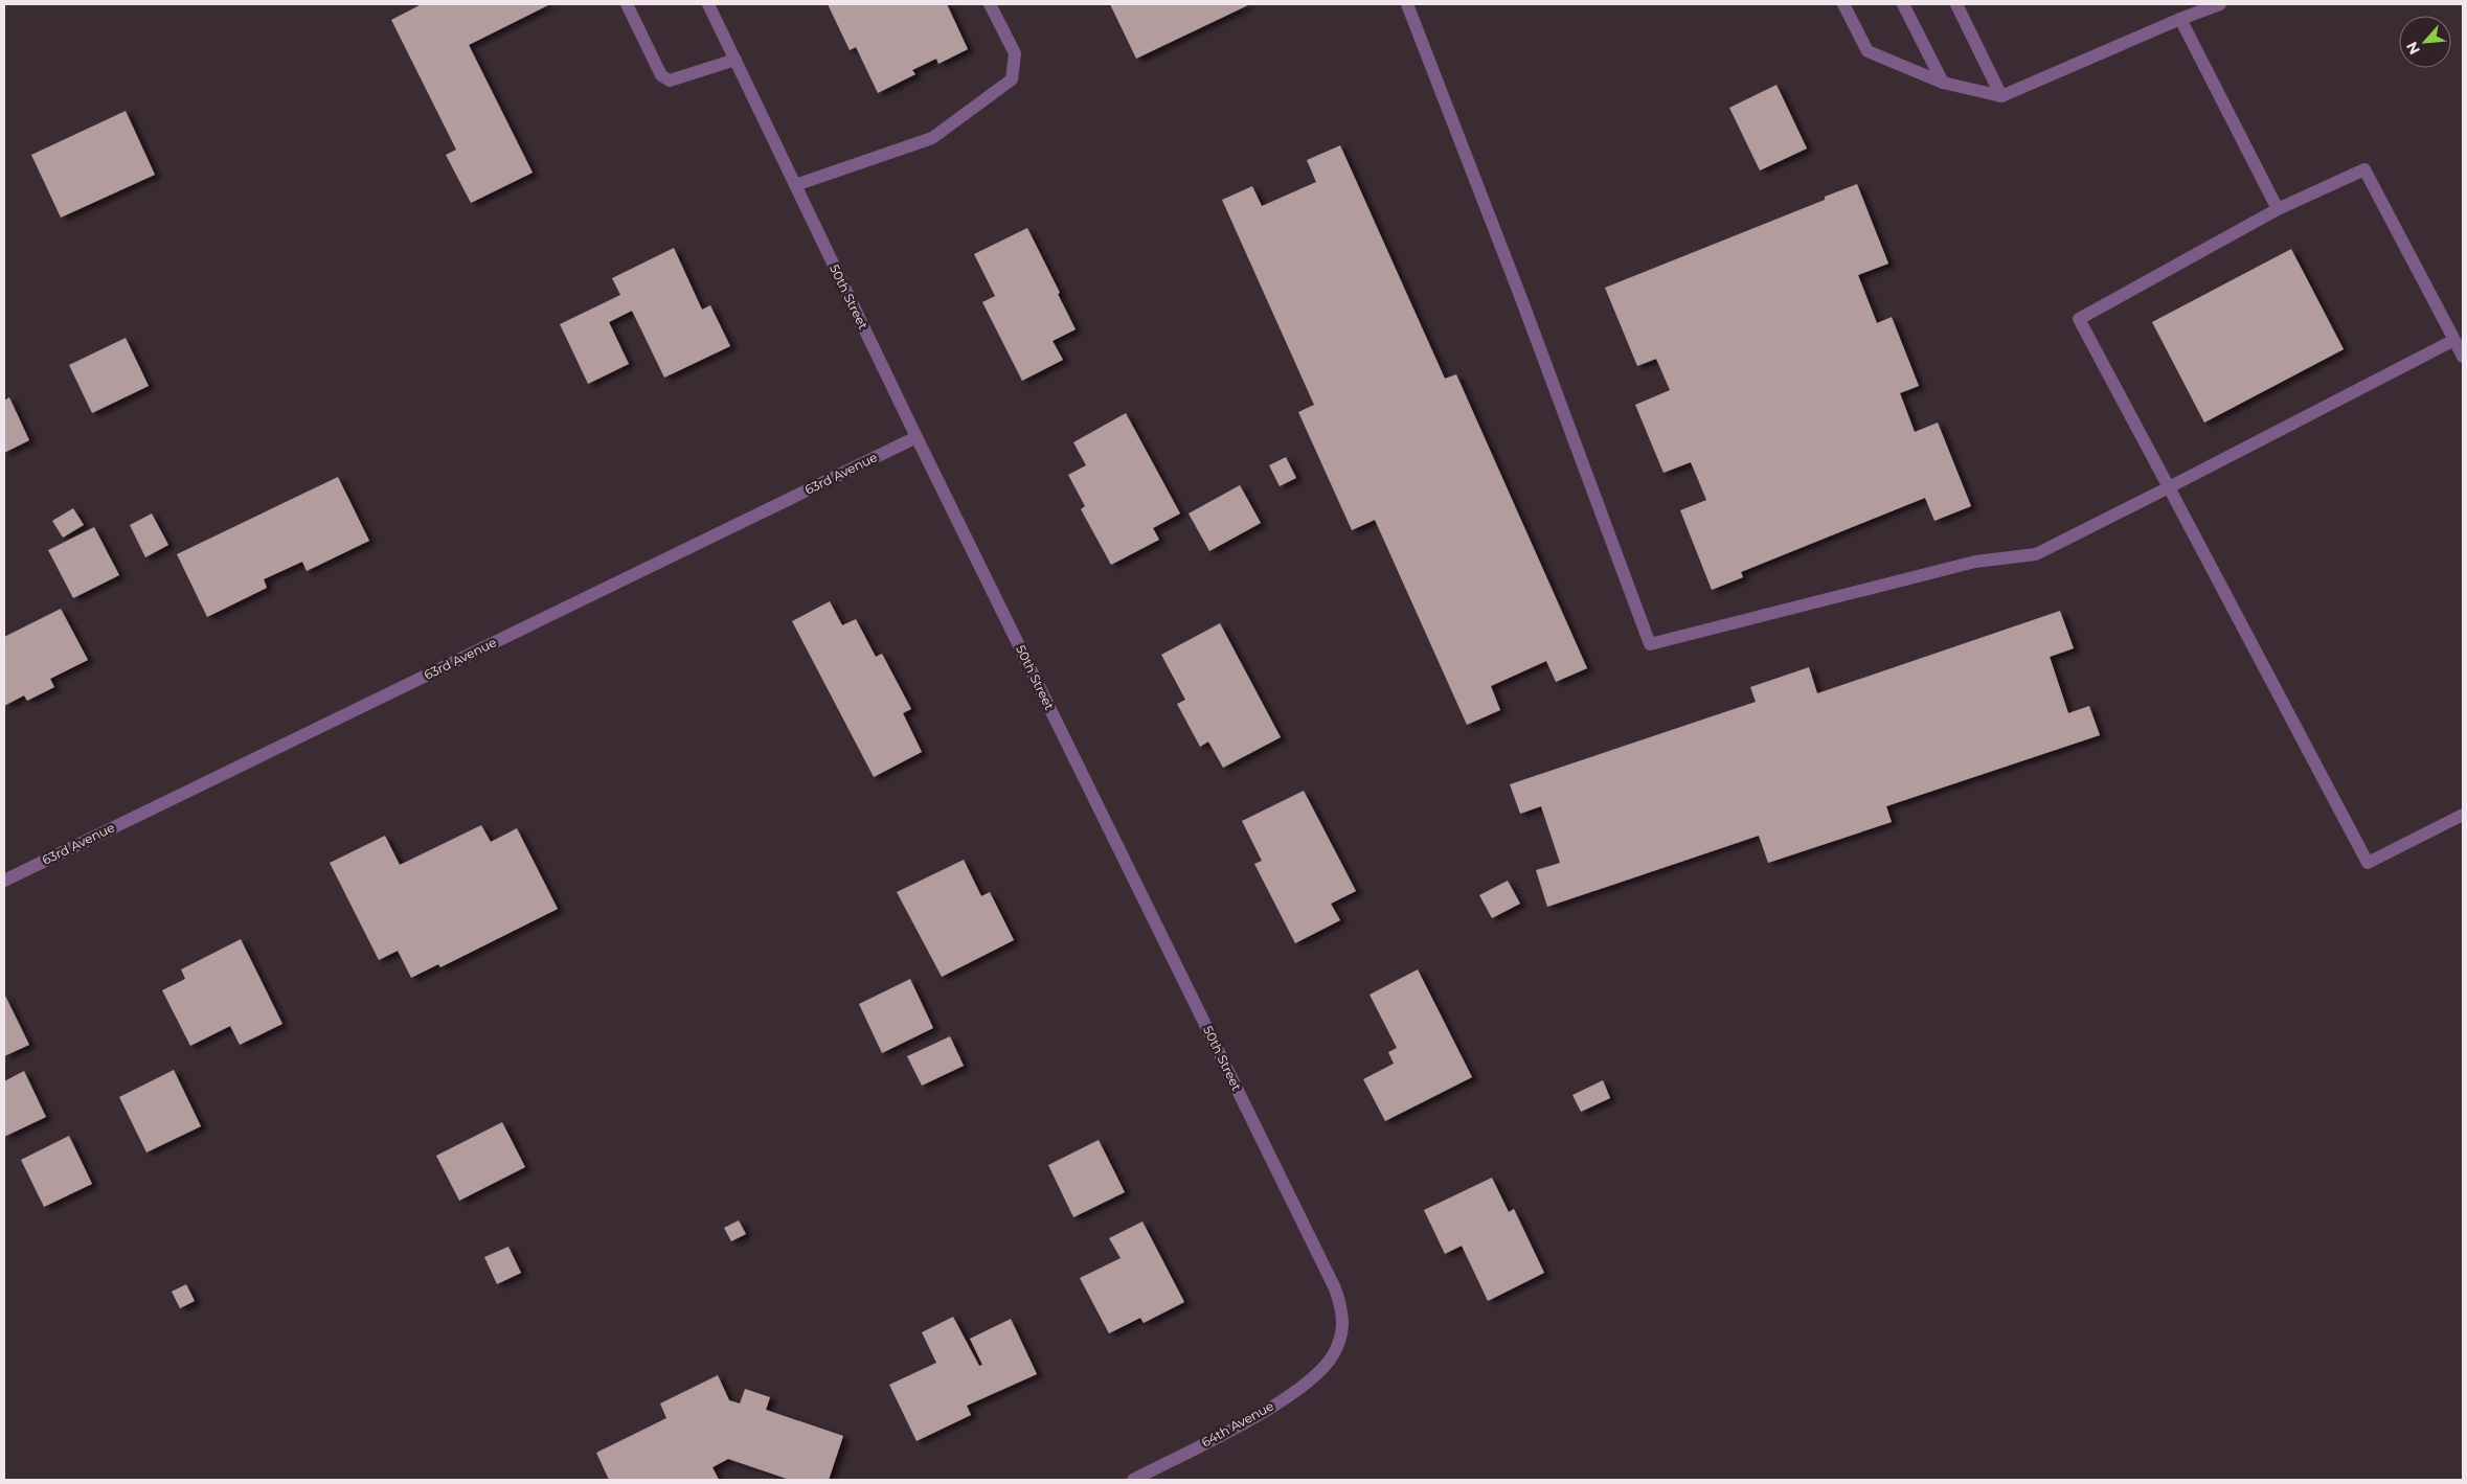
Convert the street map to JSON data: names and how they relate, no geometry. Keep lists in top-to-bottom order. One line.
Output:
{"streets":{"street":["50th Street","63rd Avenue","64th Avenue"]},"crossings":[["50th Street","63rd Avenue"],["50th Street","64th Avenue"]],"north":"bottom left"}
